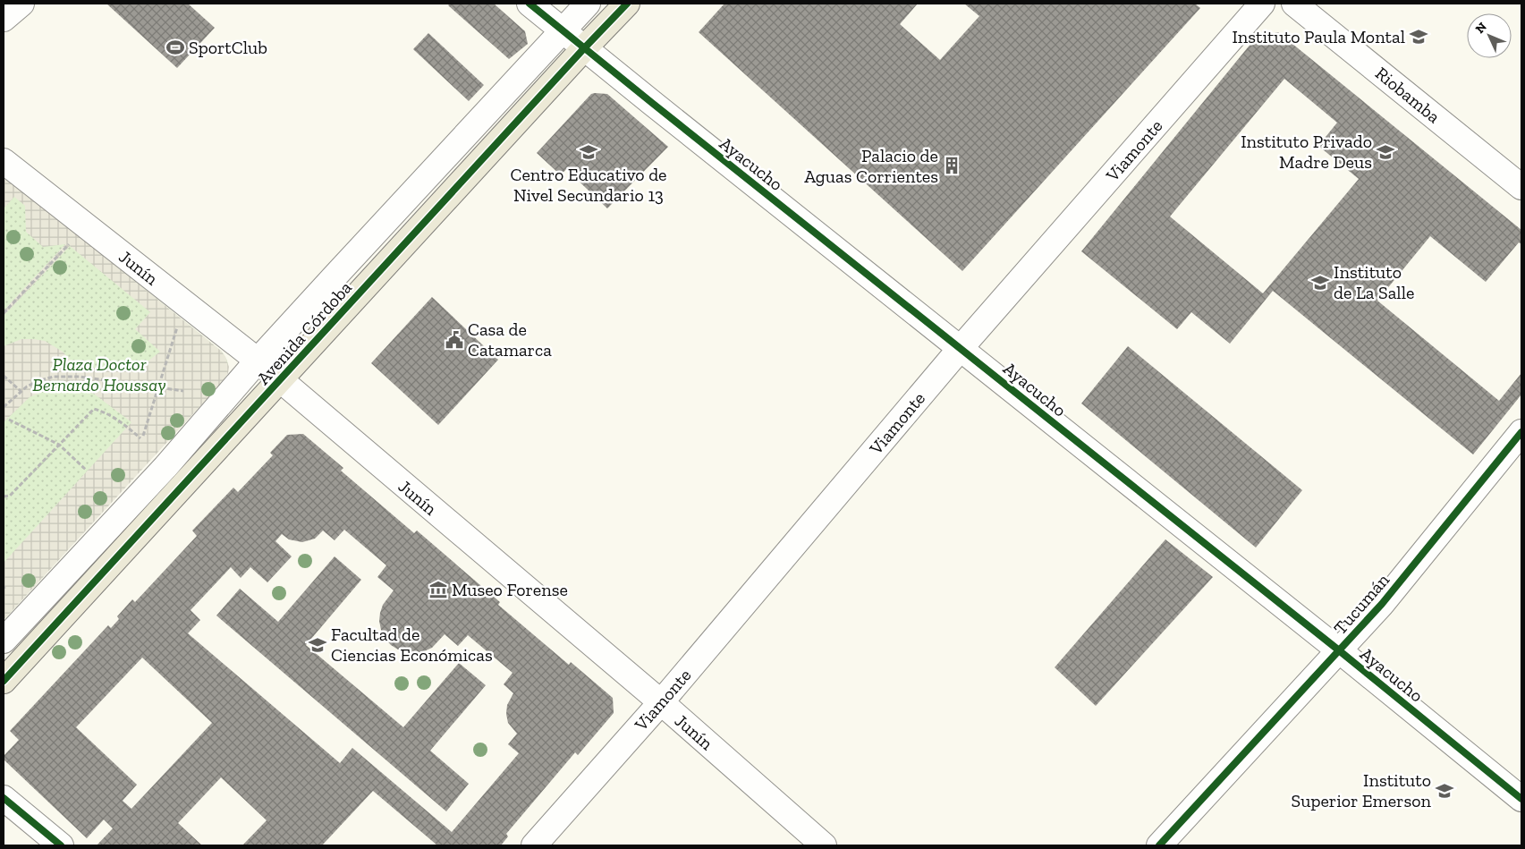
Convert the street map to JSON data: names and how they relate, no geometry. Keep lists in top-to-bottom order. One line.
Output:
{"streets":{"main road":["Avenida Córdoba"],"street":["Riobamba","Viamonte","Ayacucho","Junín","Tucumán"]},"crossings":[["Viamonte","Ayacucho"],["Viamonte","Junín"],["Ayacucho","Avenida Córdoba"],["Ayacucho","Tucumán"],["Junín","Avenida Córdoba"]],"parks":["Plaza Doctor Bernardo Houssay"],"places":{"school or university":["Instituto Paula Montal","Centro Educativo de Nivel Secundario 13","Instituto Privado Madre Deus","Instituto de La Salle","Facultad de Ciencias Económicas","Instituto Superior Emerson"],"sports":["SportClub"],"building":["Palacio de Aguas Corrientes"],"public building":["Casa de Catamarca"],"museum":["Museo Forense"]},"north":"top left"}
